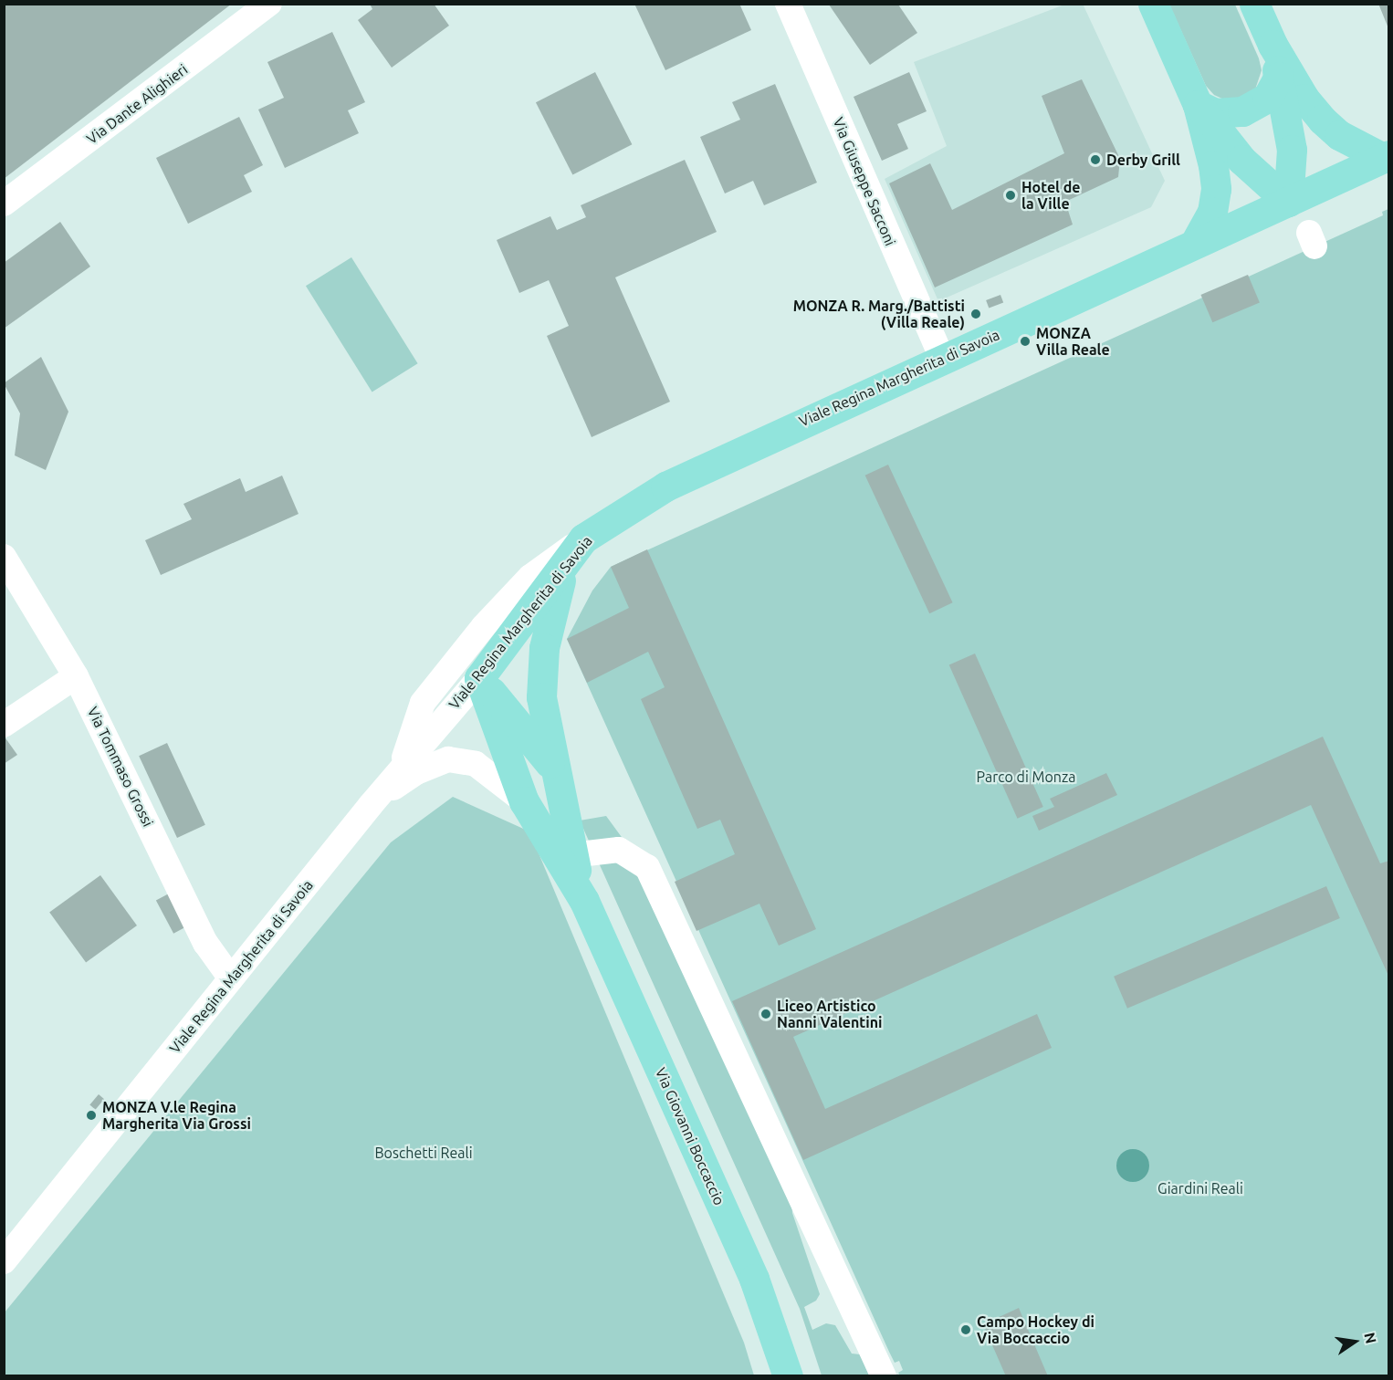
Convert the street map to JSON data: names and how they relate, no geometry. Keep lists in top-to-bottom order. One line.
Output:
{"streets":{"main road":["Viale Regina Margherita di Savoia","Via Giovanni Boccaccio"],"street":["Via Dante Alighieri","Via Giuseppe Sacconi","Via Tommaso Grossi"]},"crossings":[["Via Giuseppe Sacconi","Viale Regina Margherita di Savoia"],["Viale Regina Margherita di Savoia","Via Tommaso Grossi"],["Viale Regina Margherita di Savoia","Via Giovanni Boccaccio"]],"parks":["Parco di Monza","Boschetti Reali","Giardini Reali"],"places":["Derby Grill","Hotel de la Ville","MONZA R. Marg./Battisti (Villa Reale)","MONZA Villa Reale","Liceo Artistico Nanni Valentini","MONZA V.le Regina Margherita Via Grossi","Campo Hockey di Via Boccaccio"],"north":"right"}
